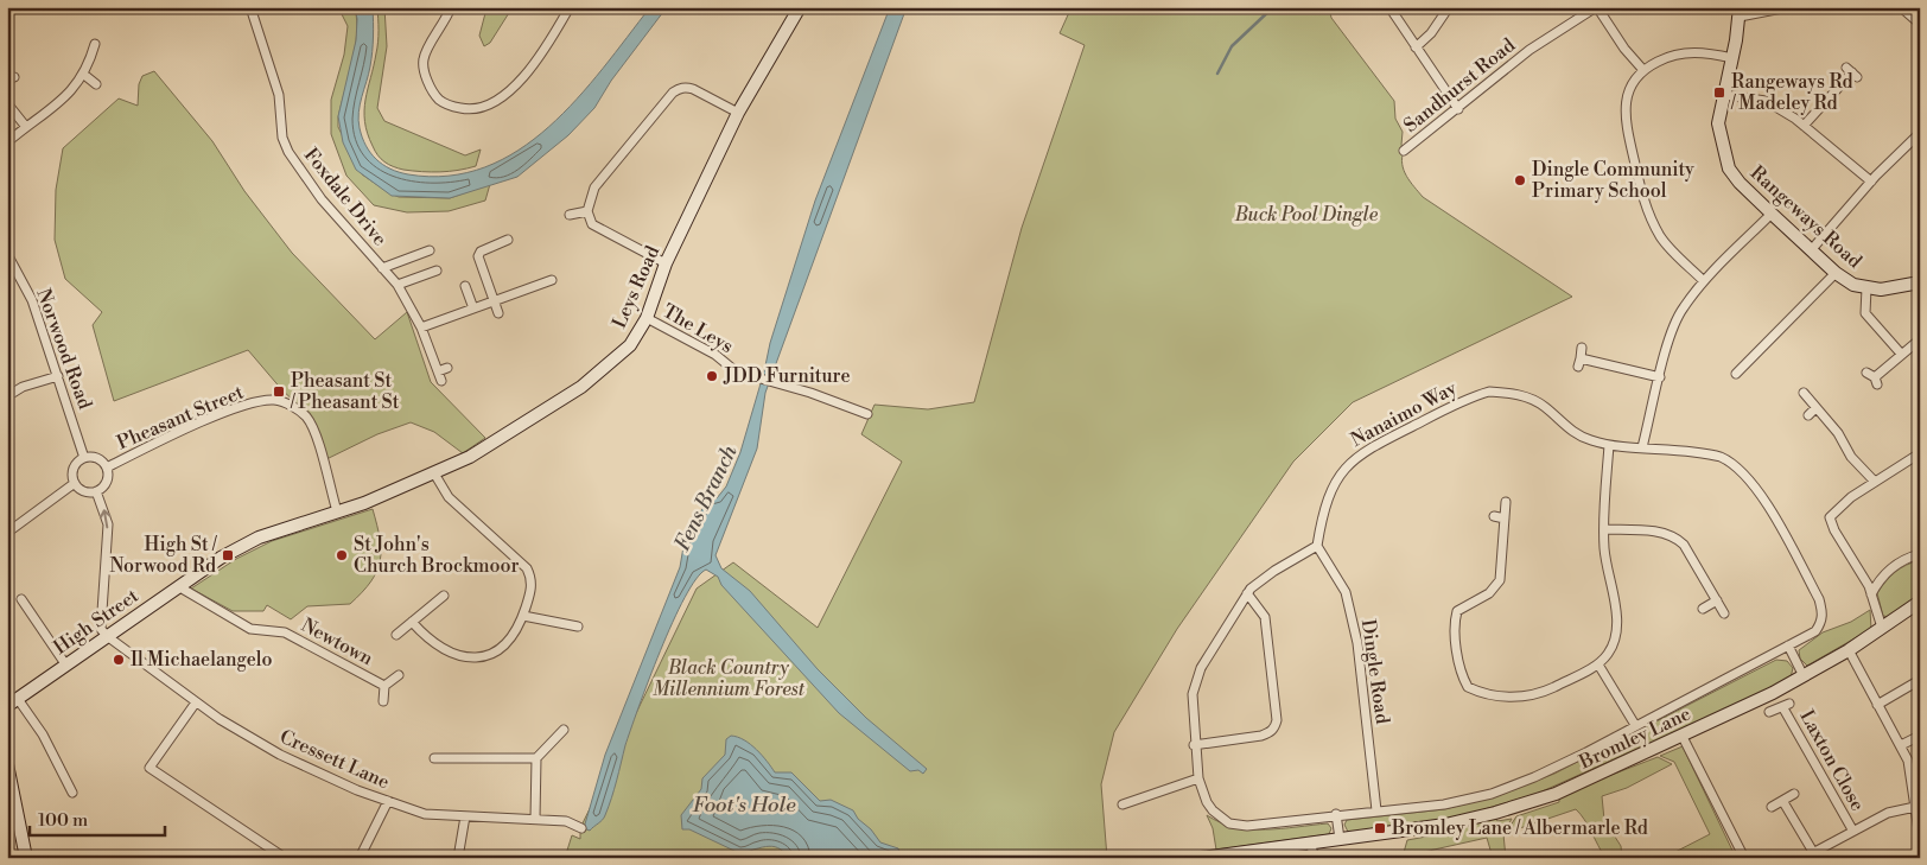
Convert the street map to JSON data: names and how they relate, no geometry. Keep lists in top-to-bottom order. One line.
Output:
{"streets":{"street":["Sandhurst Road","Foxdale Drive","Rangeways Road","Leys Road","The Leys","Norwood Road","Nanaimo Way","Pheasant Street","High Street","Newtown","Dingle Road","Bromley Lane","Cressett Lane","Laxton Close"]},"crossings":[["Leys Road","The Leys"],["Leys Road","Pheasant Street"],["Leys Road","High Street"],["Norwood Road","Pheasant Street"],["Nanaimo Way","Dingle Road"],["Nanaimo Way","Bromley Lane"],["Pheasant Street","High Street"],["High Street","Newtown"],["High Street","Cressett Lane"],["Dingle Road","Bromley Lane"]],"water":["Fens Branch","Foot's Hole"],"parks":["Buck Pool Dingle","Black Country Millennium Forest"],"places":{"transit":["Rangeways Rd / Madeley Rd","Pheasant St / Pheasant St","High St / Norwood Rd","Bromley Lane / Albermarle Rd"],"other":["Dingle Community Primary School","JDD Furniture","St John's Church Brockmoor","Il Michaelangelo"]},"scale_bar":"100 m"}
